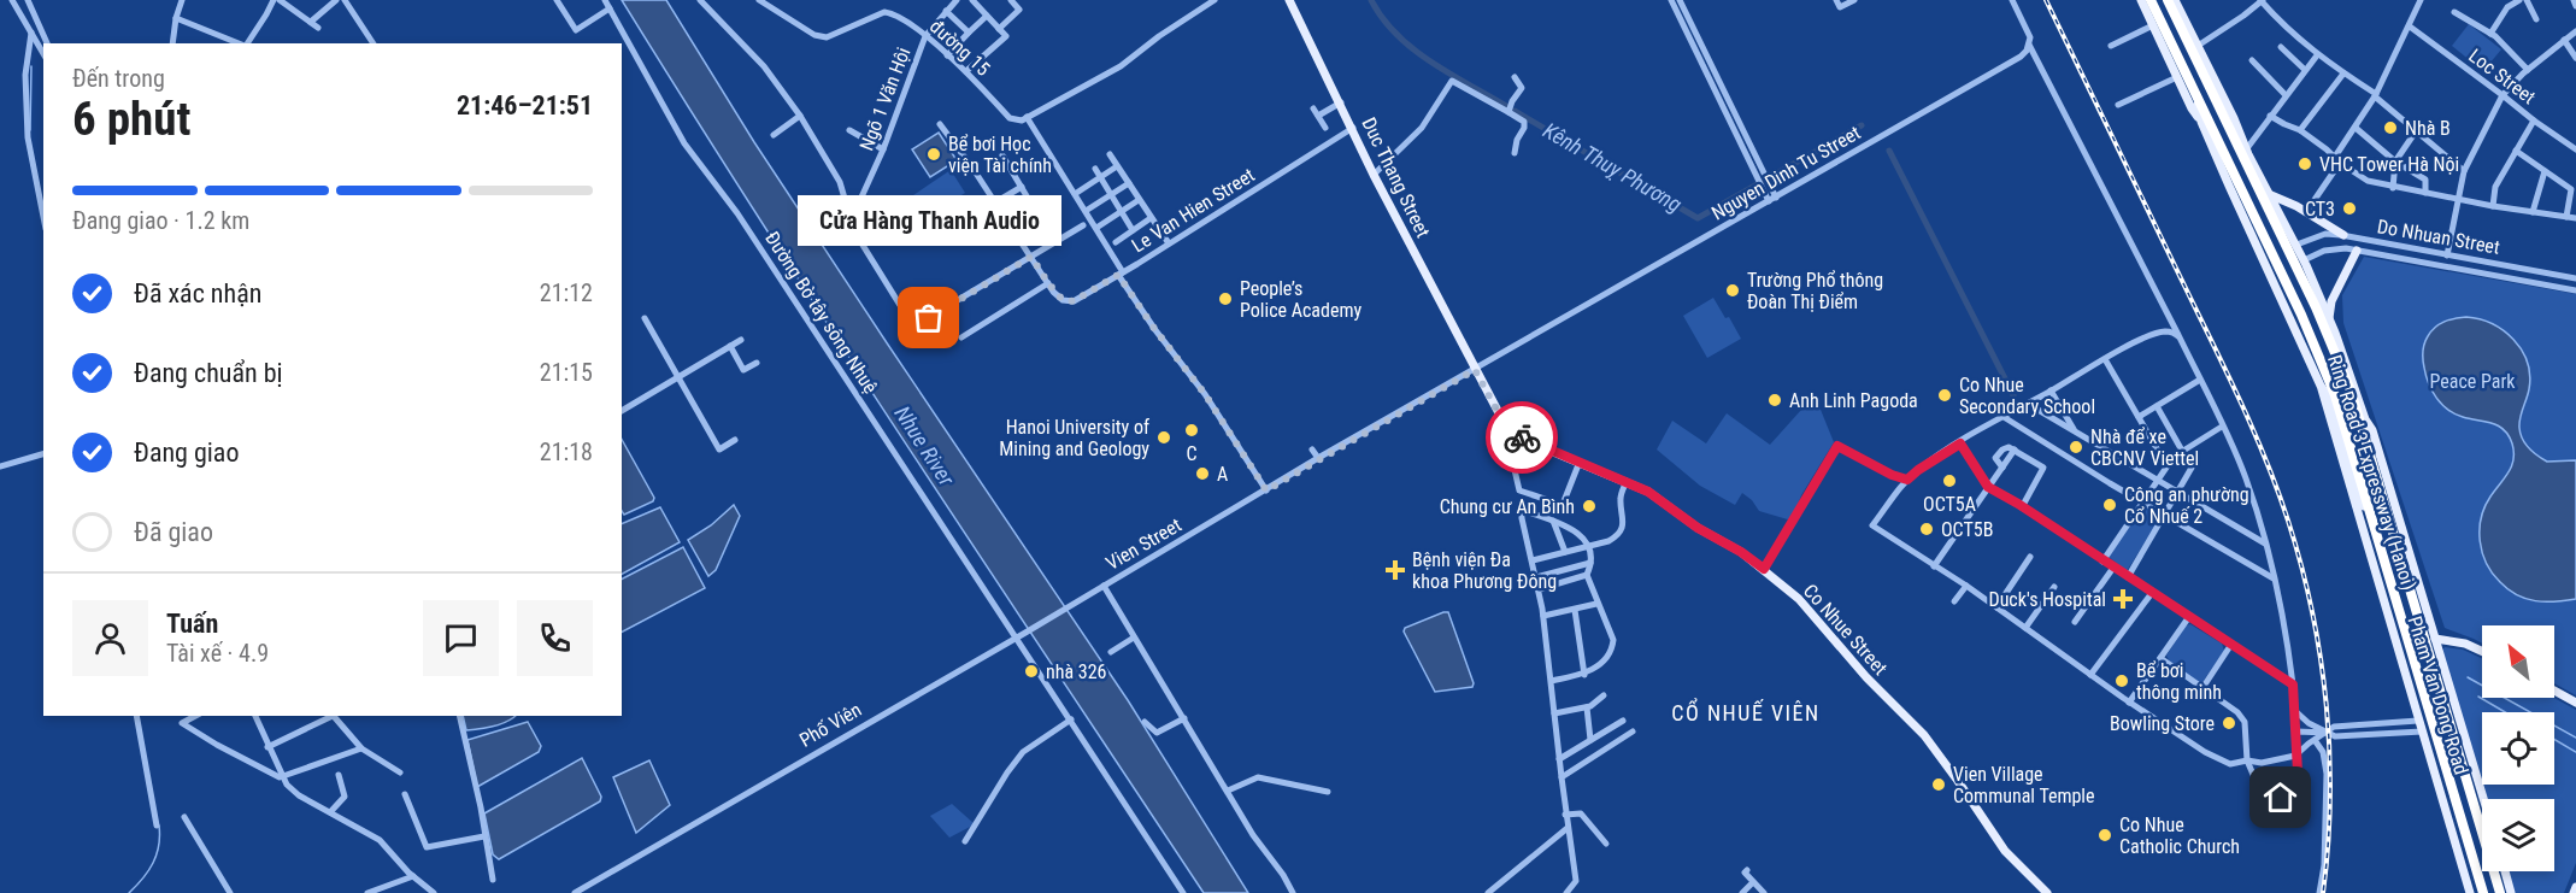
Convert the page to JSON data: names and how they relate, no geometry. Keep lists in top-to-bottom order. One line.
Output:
{"streets":{"highway":["Ring Road 3 Expressway (Hanoi)"],"main road":["Duc Thang Street","Co Nhue Street","Pham Van Dong Road"],"street":["đường 15","Loc Street","Ngõ 1 Văn Hội","Nguyen Dinh Tu Street","Le Van Hien Street","Do Nhuan Street","Đường Bờ tây sông Nhuệ","Vien Street","Phố Viên"]},"crossings":[["đường 15","Ngõ 1 Văn Hội"],["Nguyen Dinh Tu Street","Duc Thang Street"],["Nguyen Dinh Tu Street","Vien Street"],["Nguyen Dinh Tu Street","Co Nhue Street"],["Duc Thang Street","Le Van Hien Street"],["Duc Thang Street","Vien Street"],["Duc Thang Street","Co Nhue Street"],["Do Nhuan Street","Pham Van Dong Road"],["Đường Bờ tây sông Nhuệ","Phố Viên"],["Ring Road 3 Expressway (Hanoi)","Pham Van Dong Road"],["Vien Street","Co Nhue Street"],["Vien Street","Phố Viên"]],"districts":["CỔ NHUẾ VIÊN"],"water":["Kênh Thuỵ Phương","Nhue River"],"parks":["Peace Park"],"places":{"other":["Nhà B","Bể bơi Học viện Tài chính","VHC Tower Hà Nội","CT3","Trường Phổ thông Đoàn Thị Điểm","People’s Police Academy","Cửa Hàng Thanh Audio","Co Nhue Secondary School","Anh Linh Pagoda","C","Hanoi University of Mining and Geology","Nhà để xe CBCNV Viettel","A","OCT5A","Công an phường Cổ Nhuế 2","Chung cư An Bình","OCT5B","nhà 326","Bể bơi thông minh","Bowling Store","Vien Village Communal Temple","Co Nhue Catholic Church"],"health":["Bệnh viện Đa khoa Phương Đông","Duck's Hospital"]},"north":"top left","page":{"heading":["6 phút","Đến trong","21:46–21:51"],"panel":["Tuấn","Tài xế · 4.9"],"bar":"Đang giao · 1.2 km","bubble":"Cửa Hàng Thanh Audio","list":[["Đã xác nhận","21:12"],["Đang chuẩn bị","21:15"],["Đang giao","21:18"],"Đã giao"]}}
